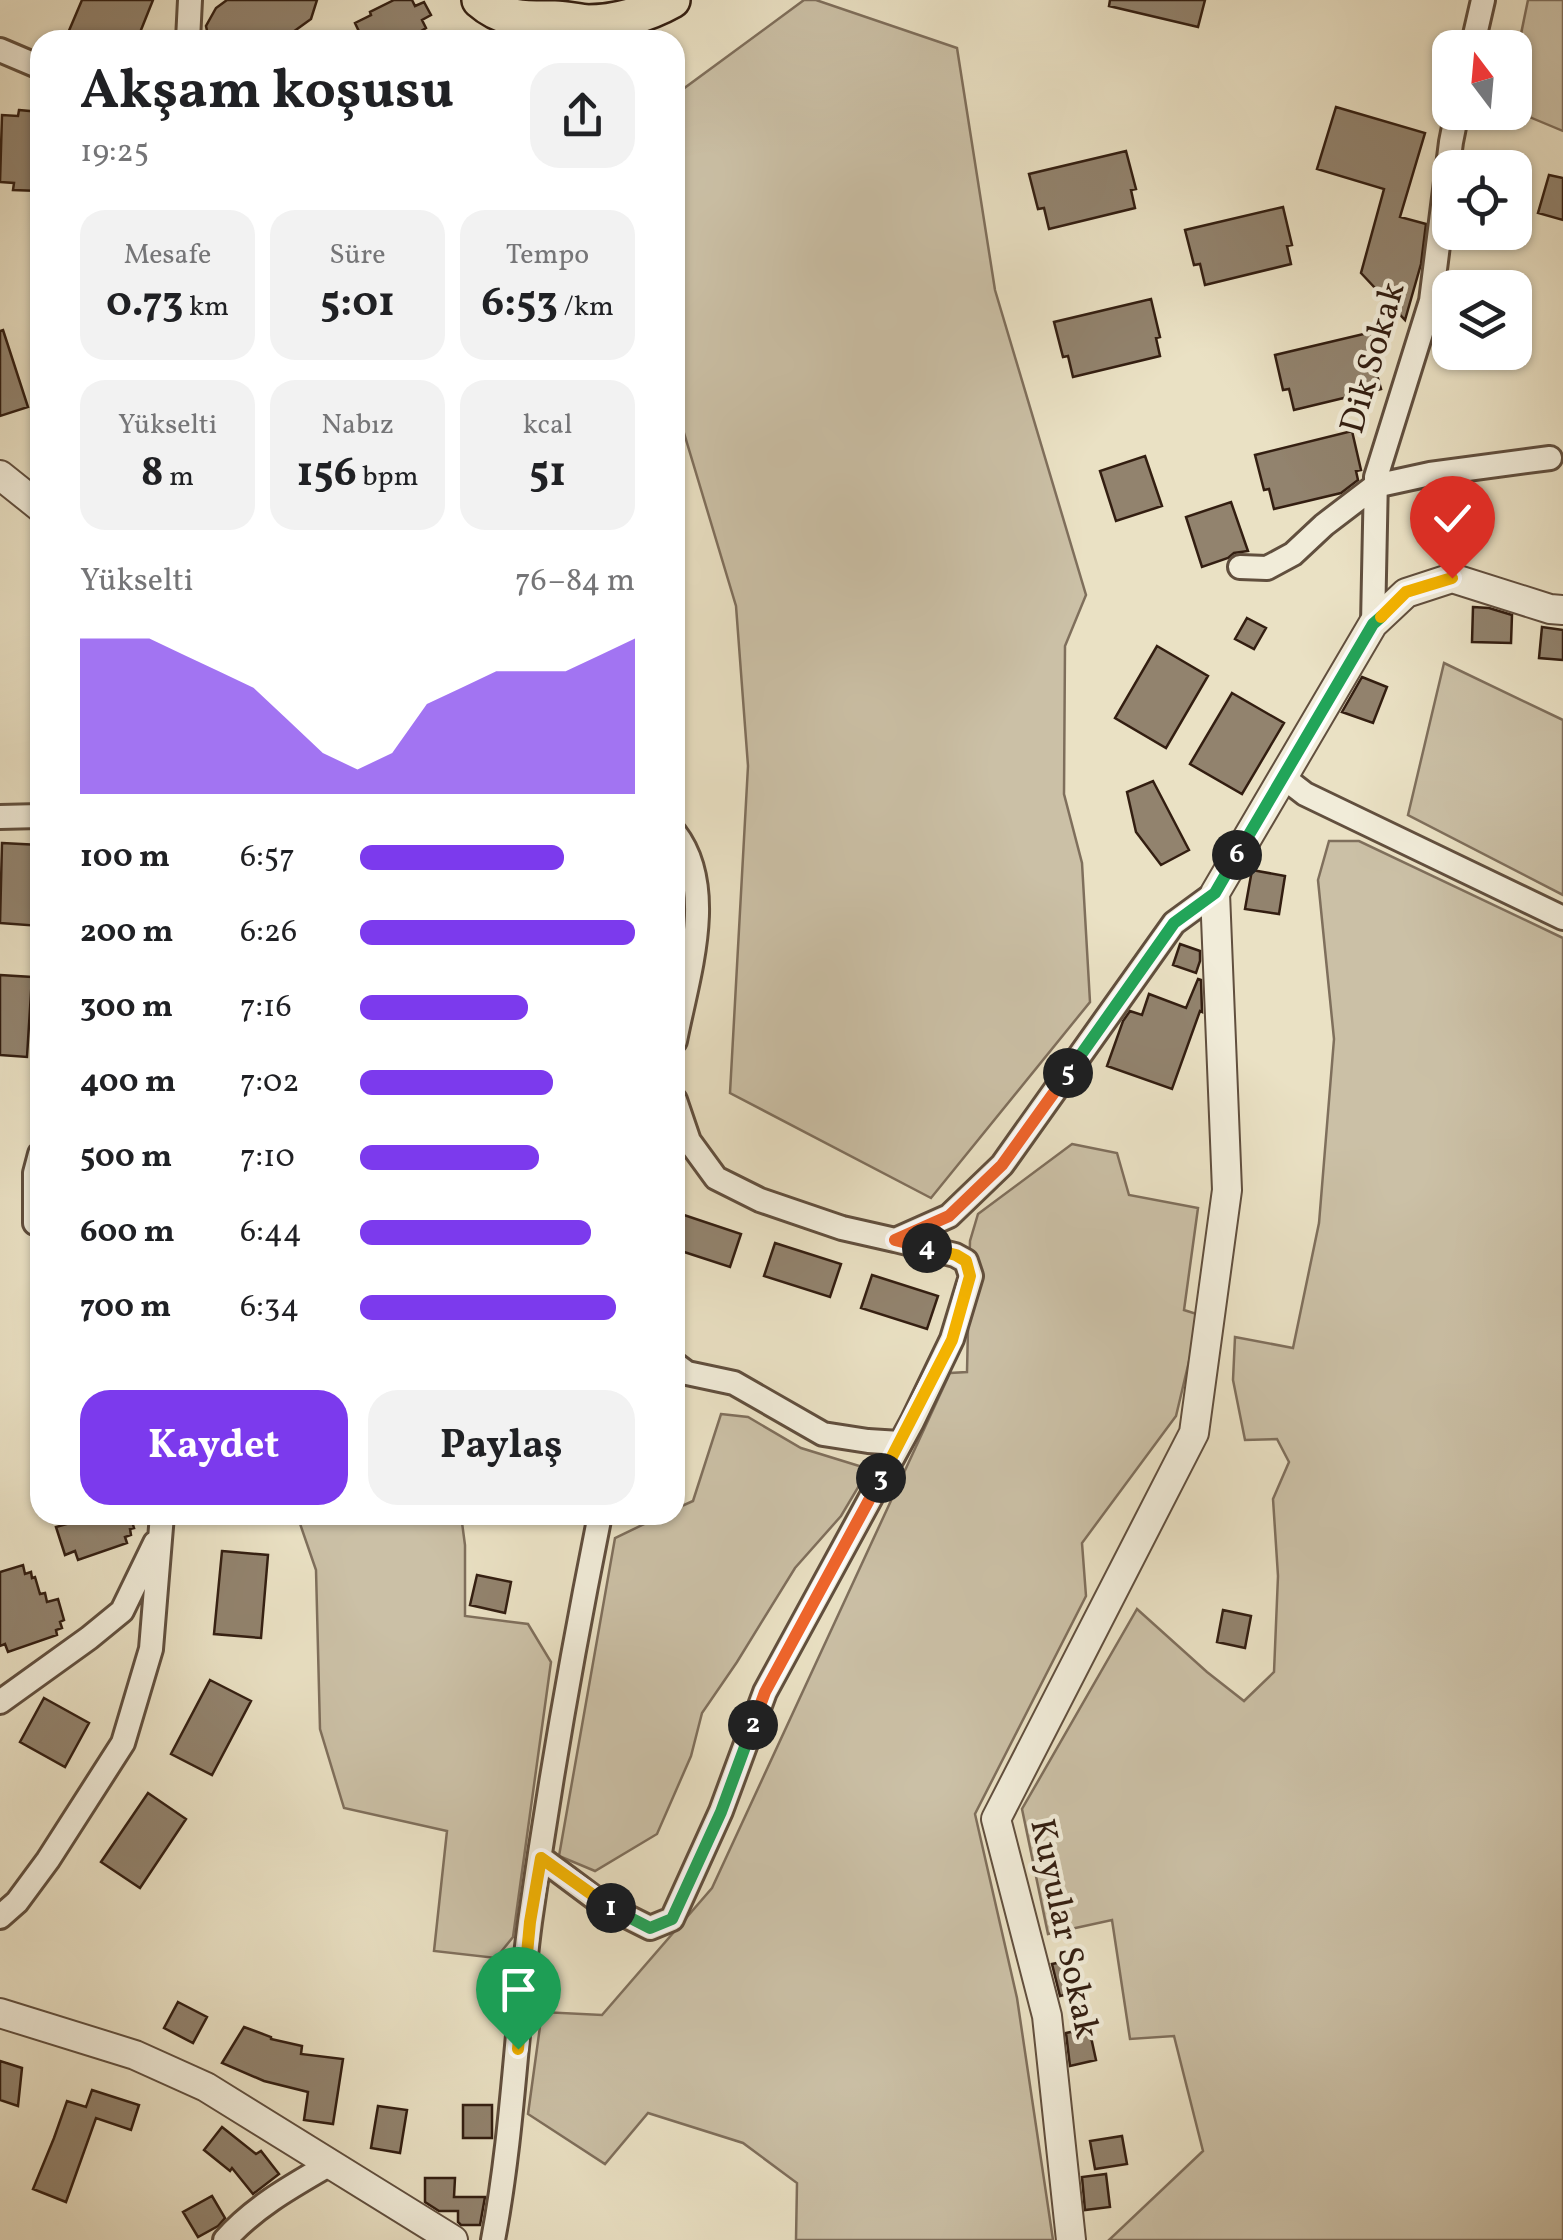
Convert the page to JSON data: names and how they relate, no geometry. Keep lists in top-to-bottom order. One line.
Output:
{"streets":{"street":["Dik Sokak","Kuyular Sokak"]},"north":"top","page":{"heading":["Akşam koşusu","19:25"],"stats":[["Mesafe","0.73 km"],["Süre","5:01"],["Tempo","6:53 /km"],["Yükselti","8 m"],["Nabız","156 bpm"],["kcal","51"]],"chart":["Yükselti","76–84 m"],"list":[{"name":"100 m","note":"6:57"},{"name":"200 m","note":"6:26"},{"name":"300 m","note":"7:16"},{"name":"400 m","note":"7:02"},{"name":"500 m","note":"7:10"},{"name":"600 m","note":"6:44"},{"name":"700 m","note":"6:34"}],"pins":["6","5","4","3","2","1"],"buttons":["Kaydet","Paylaş"]}}
